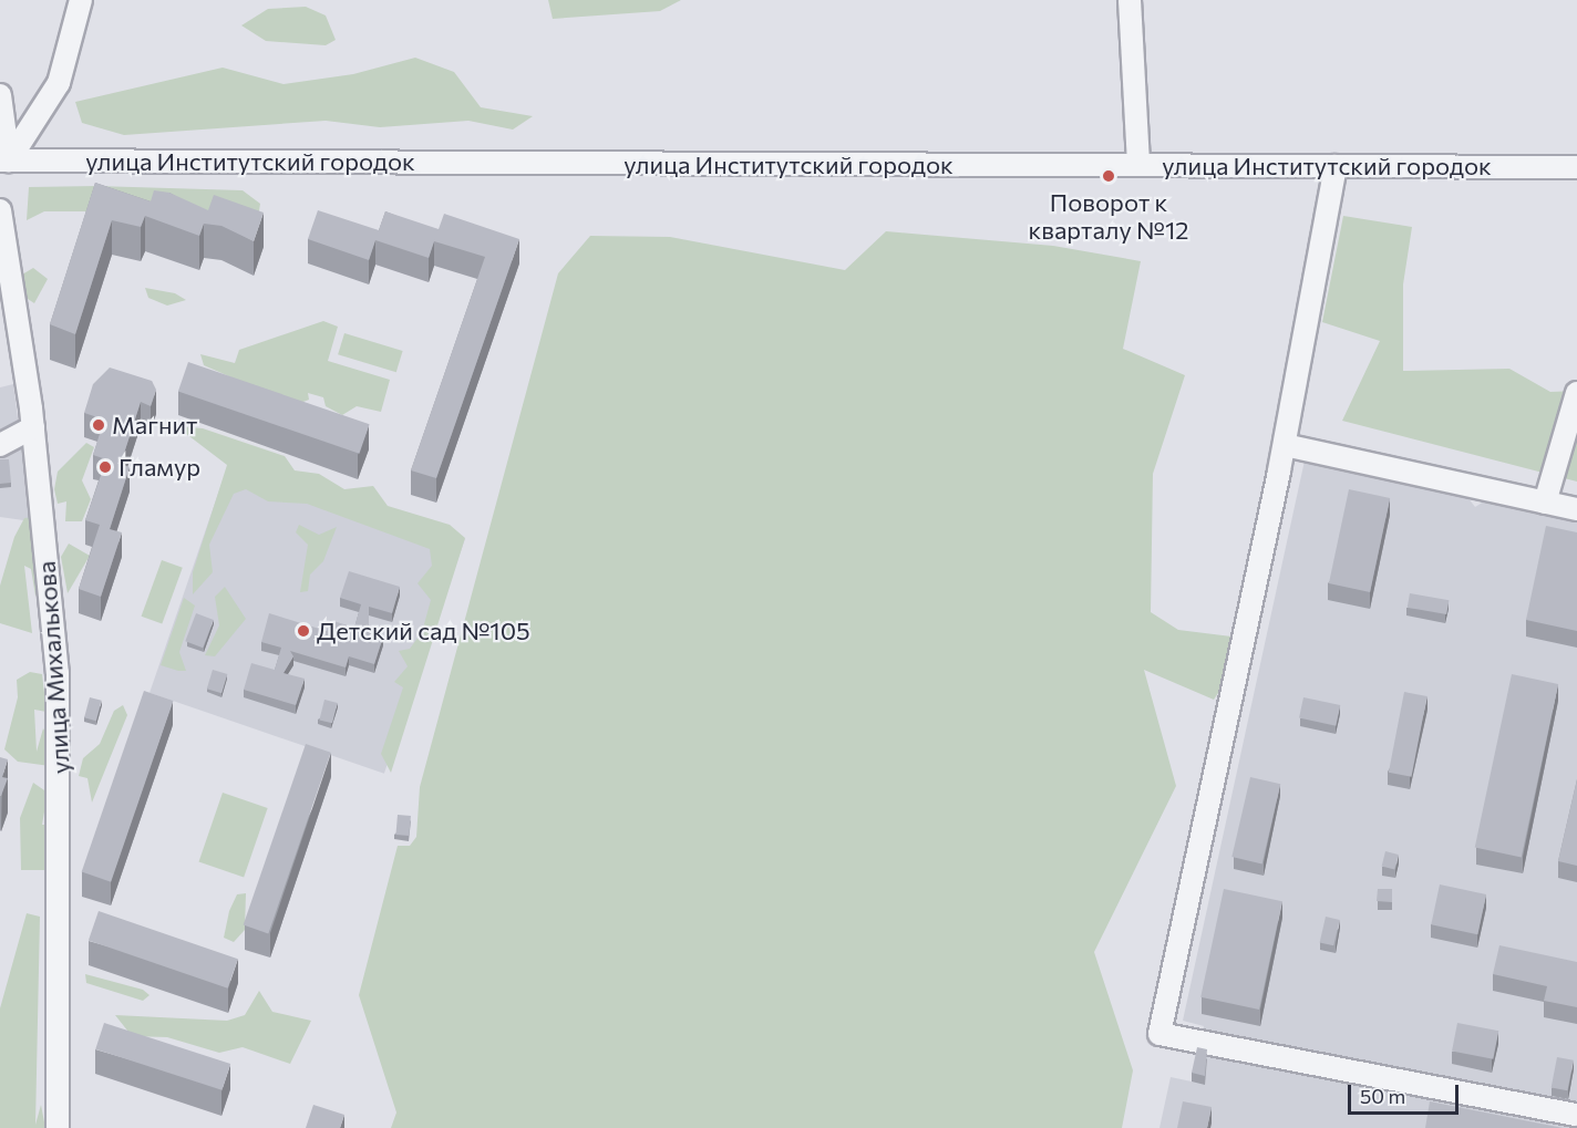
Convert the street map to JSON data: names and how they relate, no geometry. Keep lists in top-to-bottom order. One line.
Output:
{"streets":{"street":["улица Институтский городок","улица Михалькова"]},"places":["Поворот к кварталу №12","Магнит","Гламур","Детский сад №105"],"scale_bar":"50 m"}
